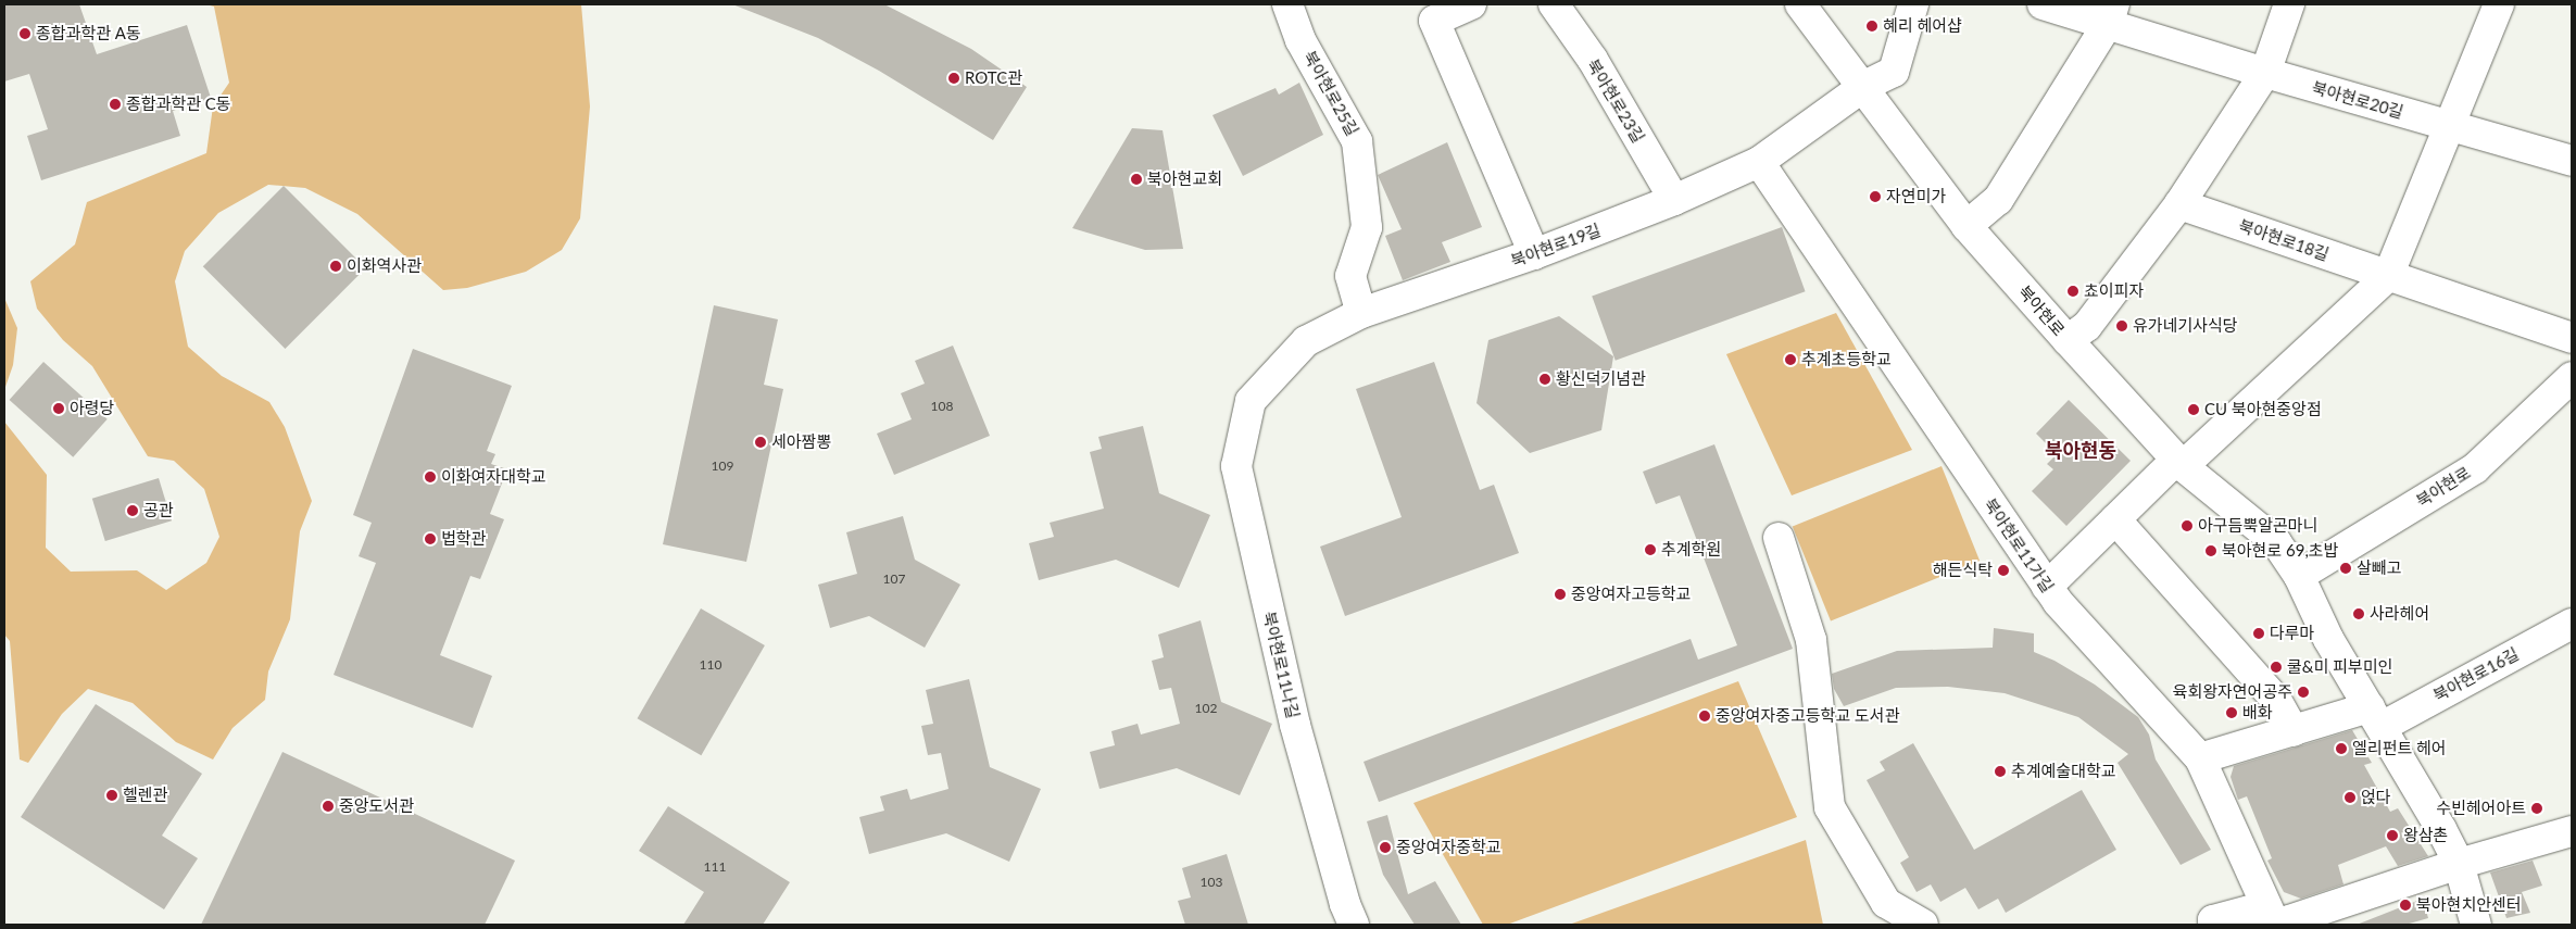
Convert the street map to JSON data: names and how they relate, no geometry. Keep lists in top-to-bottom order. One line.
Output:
{"streets":{"street":["북아현로25길","북아현로20길","북아현로23길","북아현로18길","북아현로19길","북아현로","북아현로11가길","북아현로11나길","북아현로16길"]},"crossings":[["북아현로25길","북아현로19길"],["북아현로23길","북아현로19길"],["북아현로19길","북아현로"],["북아현로19길","북아현로11가길"],["북아현로19길","북아현로11나길"],["북아현로","북아현로16길"],["북아현로11가길","북아현로16길"]],"districts":["북아현동"],"places":["혜리 헤어샵","종합과학관 A동","ROTC관","종합과학관 C동","북아현교회","자연미가","이화역사관","쵸이피자","유가네기사식당","추계초등학교","황신덕기념관","아령당","CU 북아현중앙점","세아짬뽕","이화여자대학교","공관","아구듬뿍알곤마니","법학관","추계학원","북아현로 69,초밥","살빼고","해든식탁","중앙여자고등학교","사라헤어","다루마","쿨&미 피부미인","육회왕자연어공주","배화","중앙여자중고등학교 도서관","엘리펀트 헤어","추계예술대학교","헬렌관","얹다","중앙도서관","수빈헤어아트","왕삼촌","중앙여자중학교","북아현치안센터"],"house_numbers":["108","109","107","110","102","111","103"]}
